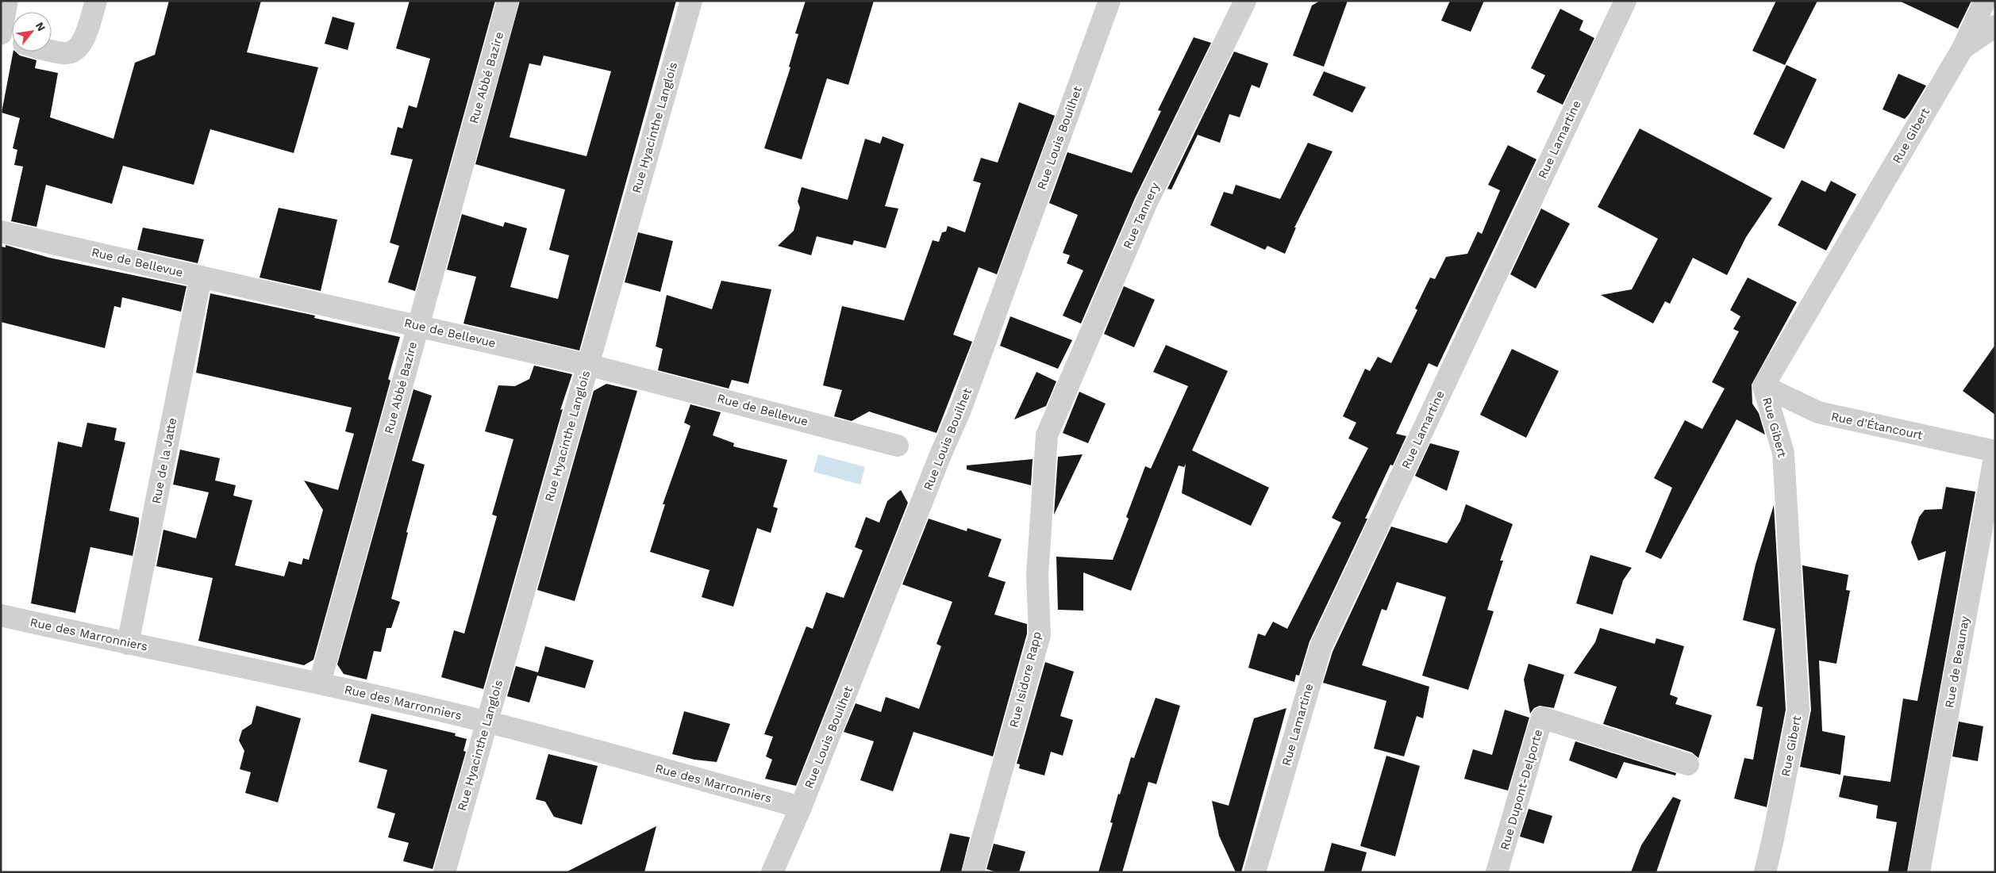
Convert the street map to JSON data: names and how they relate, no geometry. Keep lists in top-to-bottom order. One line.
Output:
{"streets":{"street":["Rue Abbé Bazire","Rue Hyacinthe Langlois","Rue Gibert","Rue Louis Bouilhet","Rue Lamartine","Rue Tannery","Rue de Bellevue","Rue d'Étancourt","Rue de la Jatte","Rue des Marronniers","Rue de Beaunay","Rue Isidore Rapp","Rue Dupont-Delporte"]},"crossings":[["Rue Abbé Bazire","Rue de Bellevue"],["Rue Abbé Bazire","Rue des Marronniers"],["Rue Hyacinthe Langlois","Rue de Bellevue"],["Rue Hyacinthe Langlois","Rue des Marronniers"],["Rue Gibert","Rue d'Étancourt"],["Rue Louis Bouilhet","Rue des Marronniers"],["Rue Tannery","Rue Isidore Rapp"],["Rue de Bellevue","Rue de la Jatte"],["Rue d'Étancourt","Rue de Beaunay"],["Rue de la Jatte","Rue des Marronniers"]],"north":"top right"}
